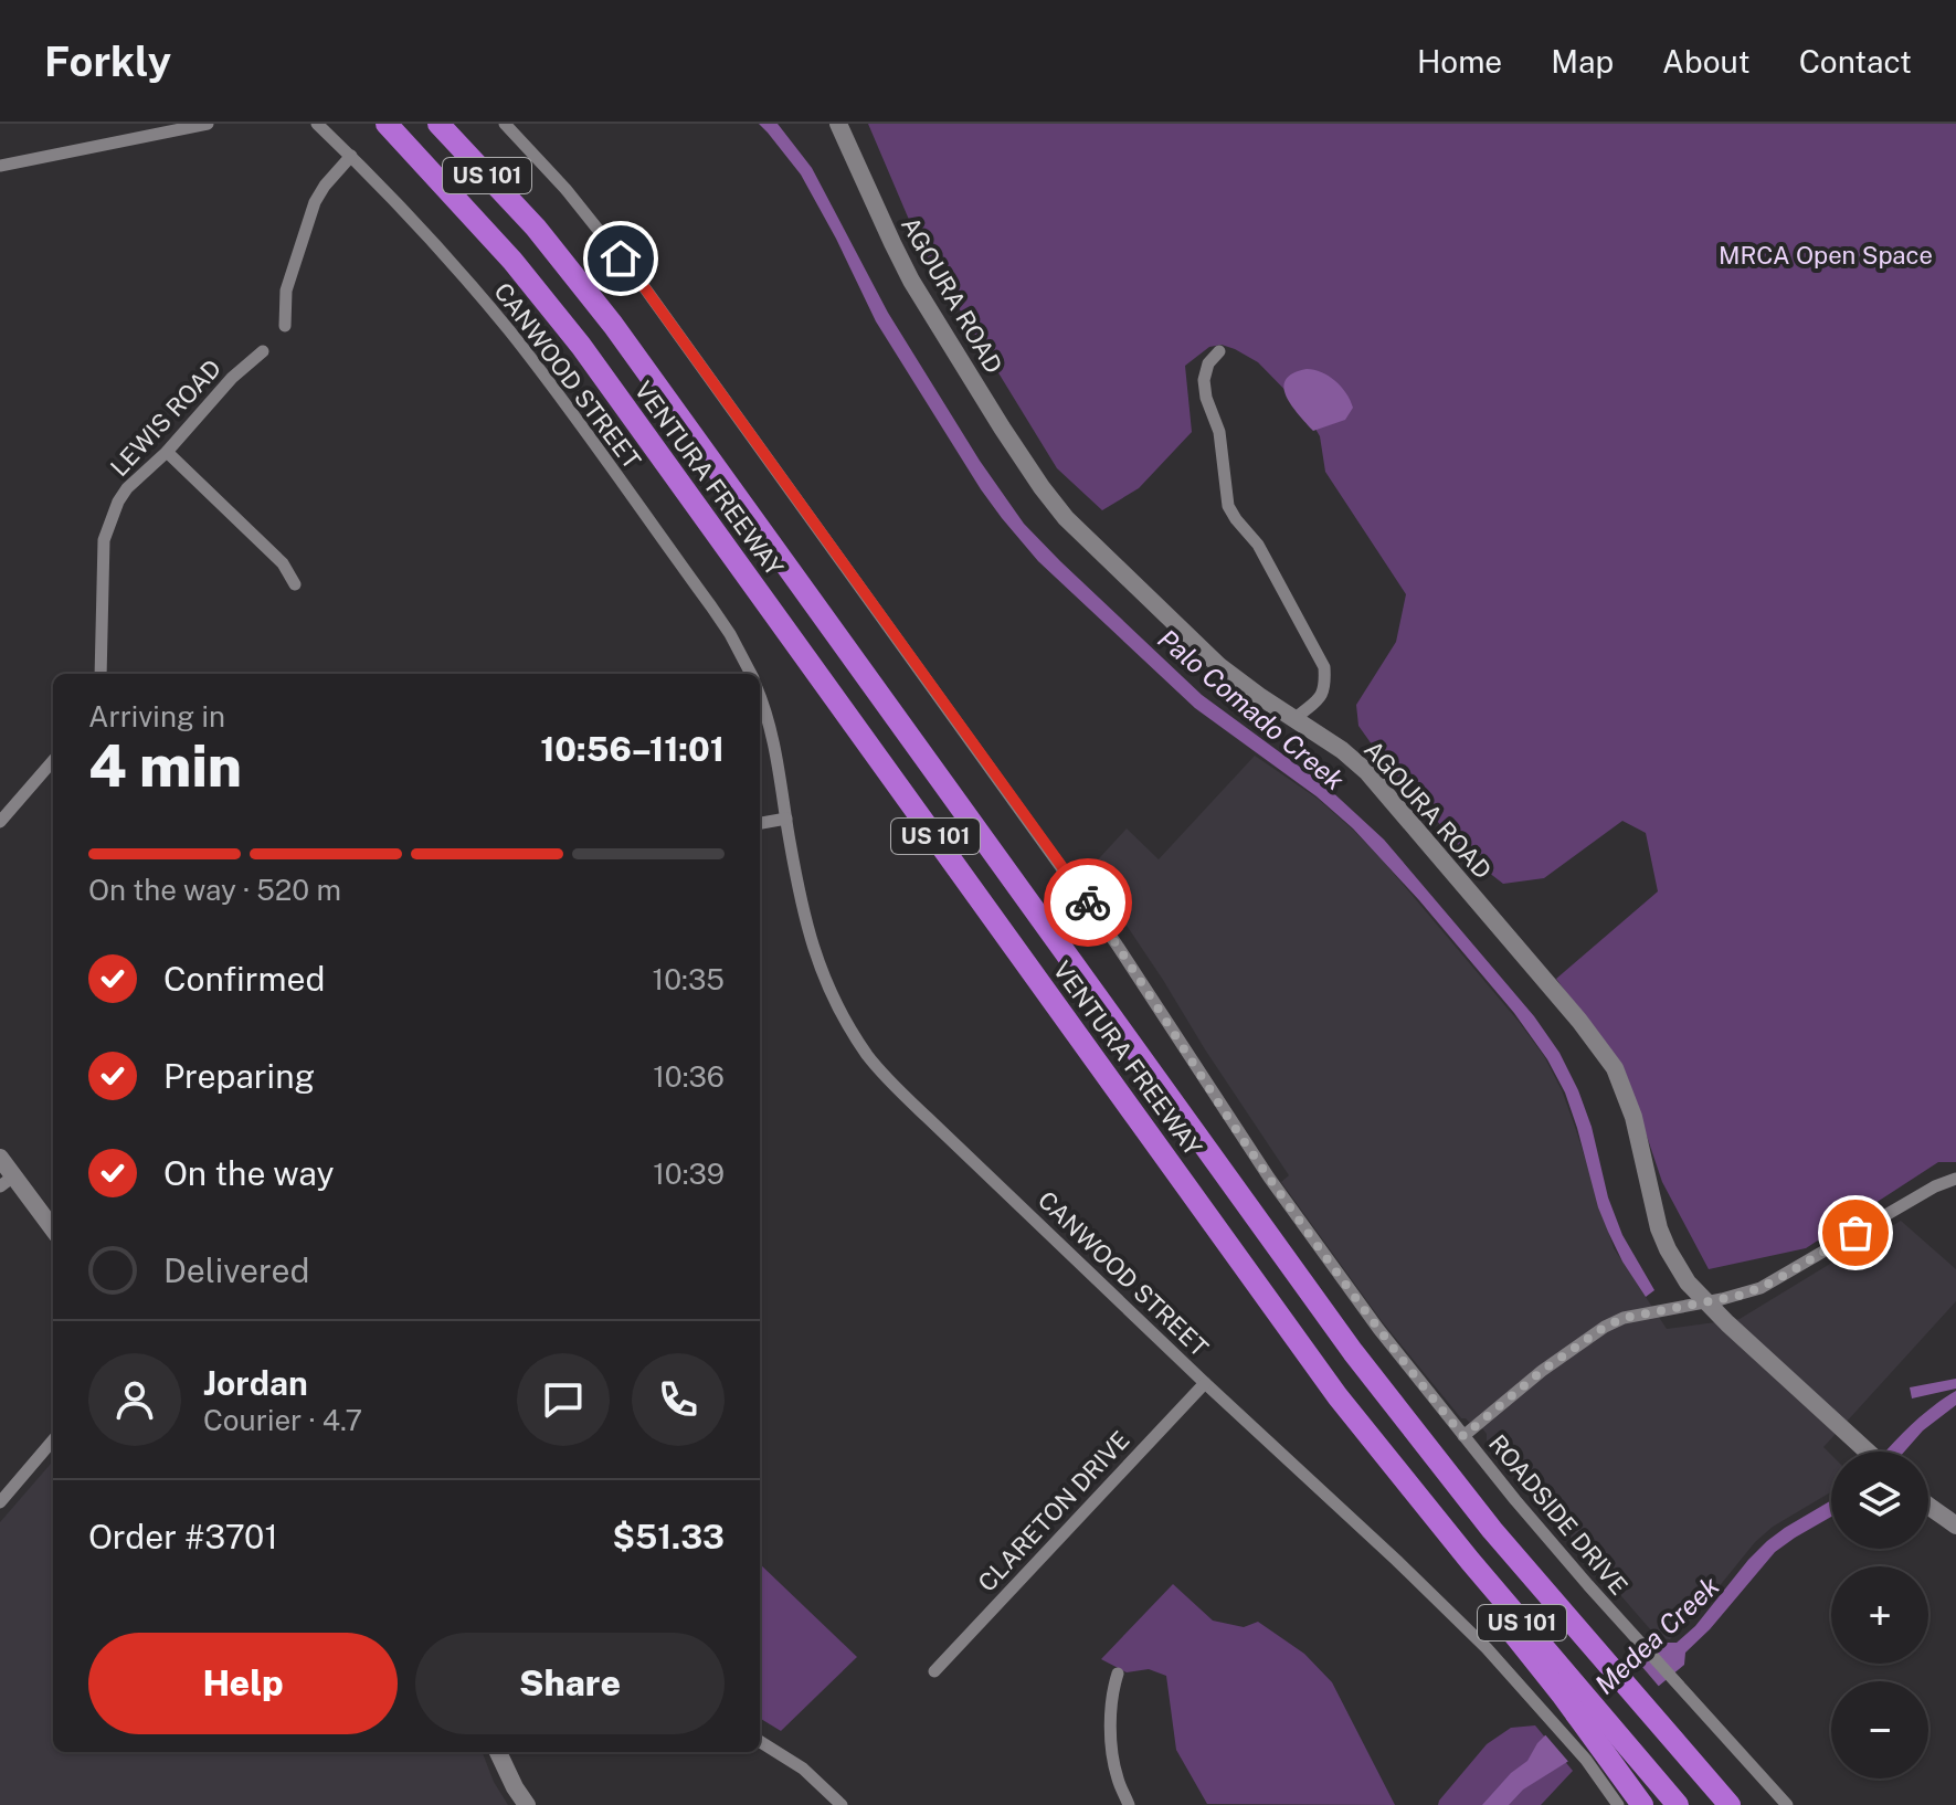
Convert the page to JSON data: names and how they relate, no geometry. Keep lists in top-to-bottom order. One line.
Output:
{"streets":{"highway":["US 101","VENTURA FREEWAY"],"main road":["AGOURA ROAD"],"street":["CANWOOD STREET","LEWIS ROAD","CLARETON DRIVE","ROADSIDE DRIVE"]},"crossings":[["CANWOOD STREET","VENTURA FREEWAY"],["CANWOOD STREET","CLARETON DRIVE"]],"water":["Palo Comado Creek","Medea Creek"],"parks":["MRCA Open Space"],"page":{"header":"Forkly","nav":["Home","Map","About","Contact"],"heading":["4 min","Arriving in","10:56–11:01"],"panel":["Jordan","Courier · 4.7","Order #3701","$51.33"],"bar":"On the way · 520 m","list":[["Confirmed","10:35"],["Preparing","10:36"],["On the way","10:39"],"Delivered"],"map_buttons":["+","−"],"buttons":["Help","Share"]}}
